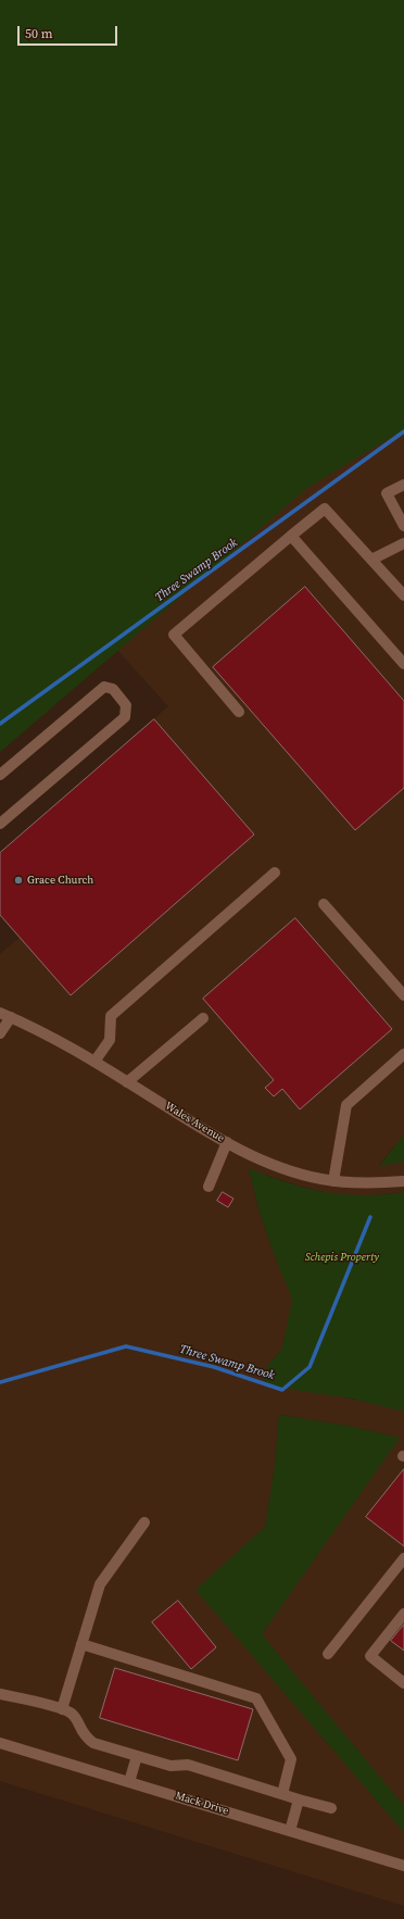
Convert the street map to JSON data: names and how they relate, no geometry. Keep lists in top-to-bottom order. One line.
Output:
{"streets":{"street":["Wales Avenue","Mack Drive"]},"water":["Three Swamp Brook"],"parks":["Schepis Property"],"places":["Grace Church"],"scale_bar":"50 m"}
